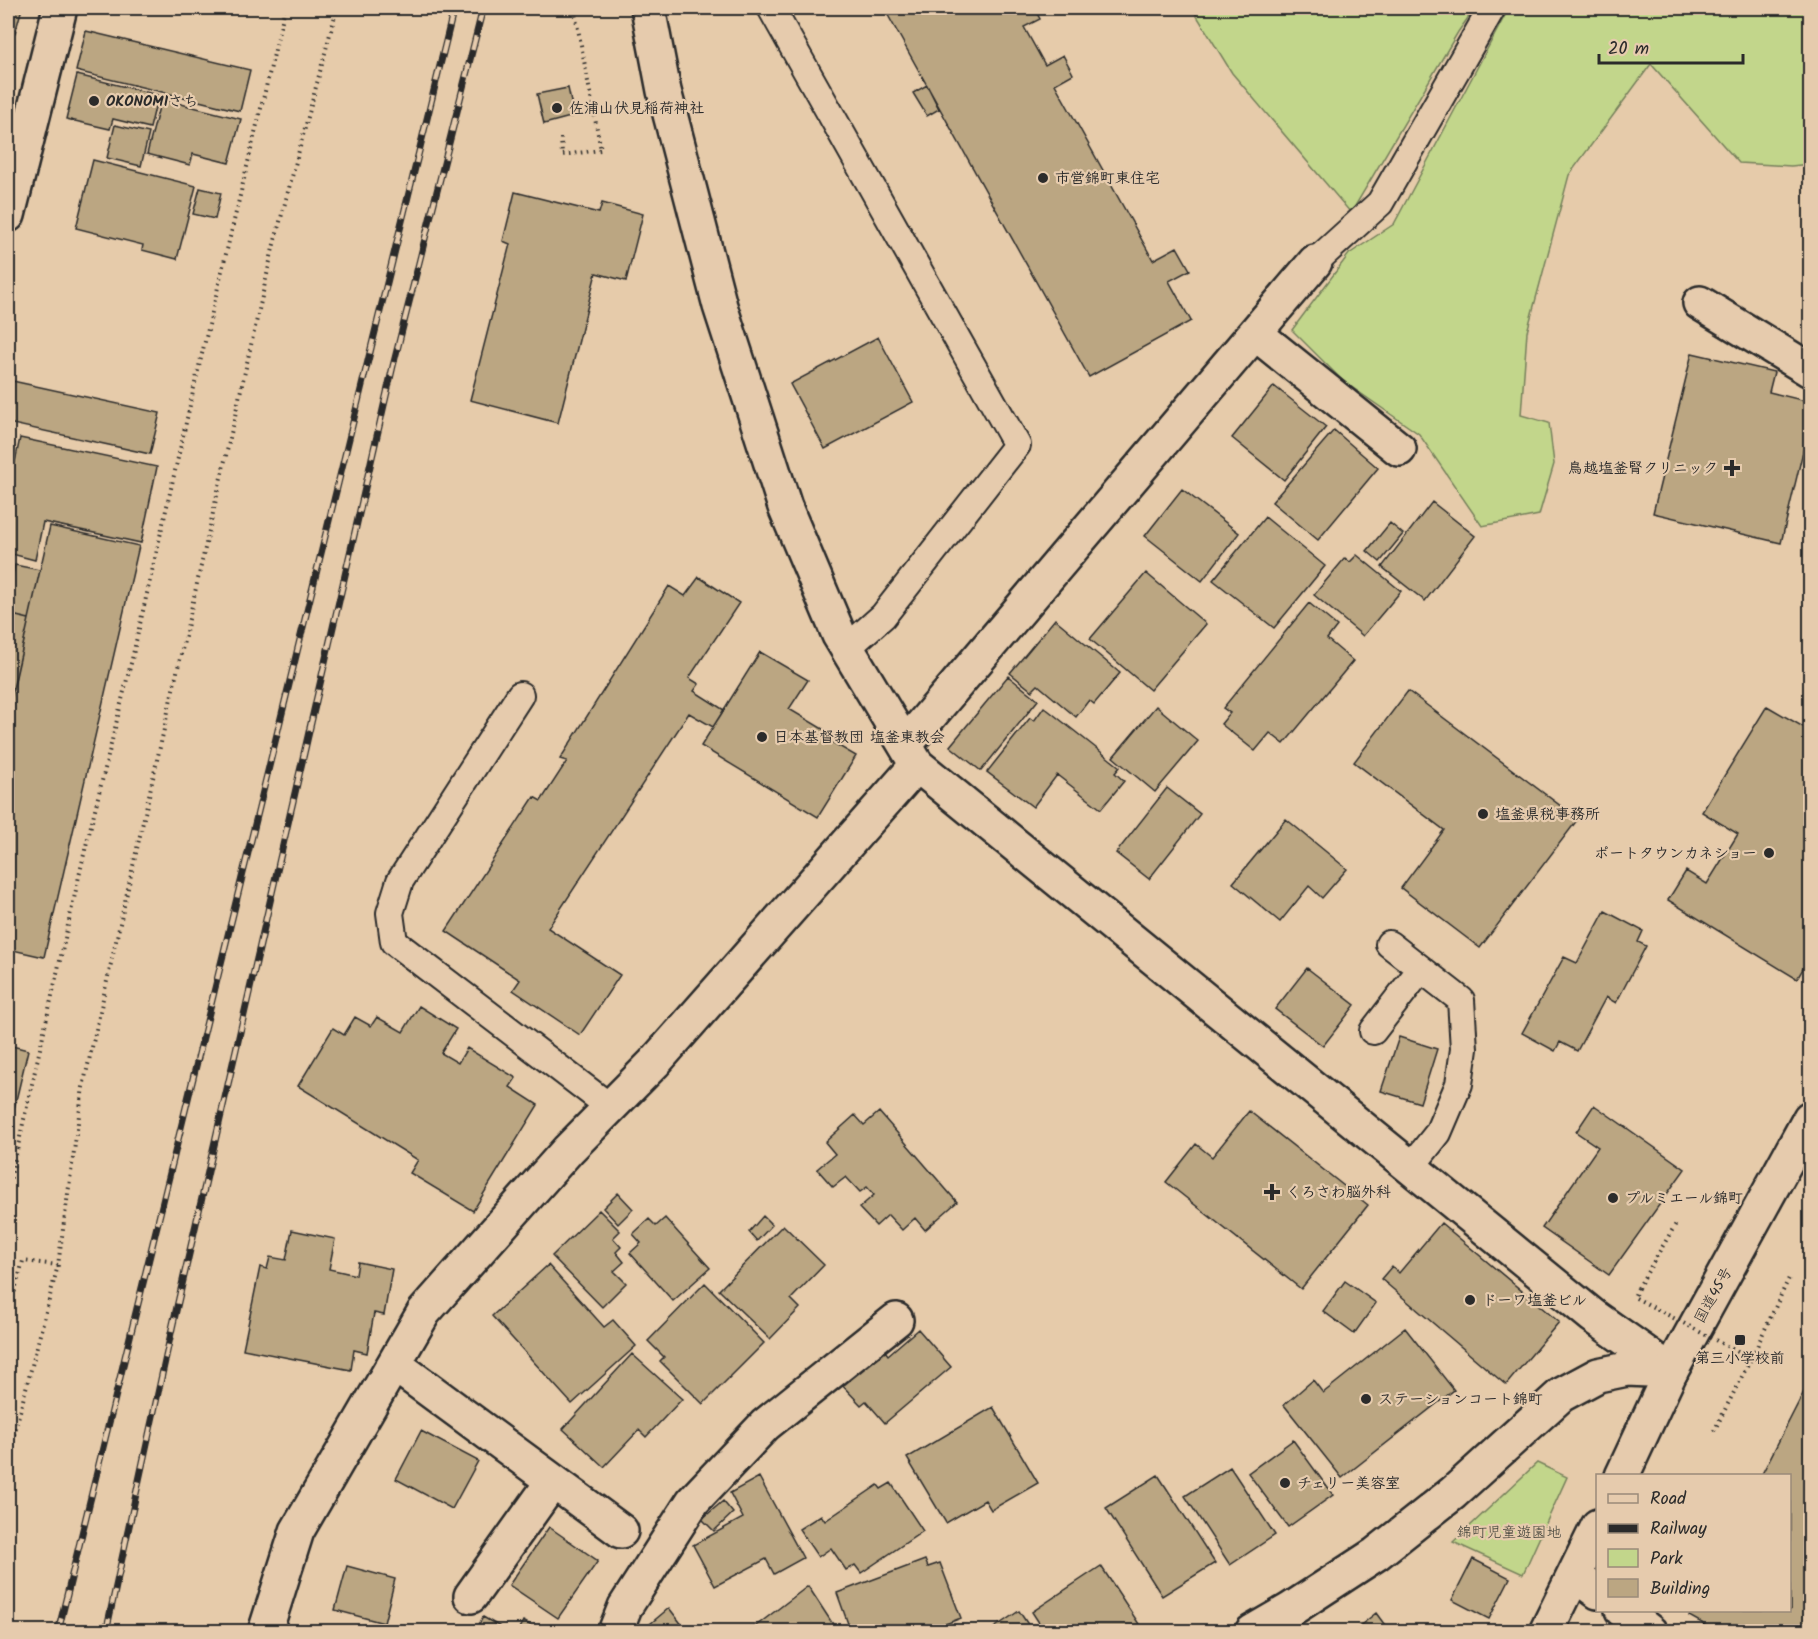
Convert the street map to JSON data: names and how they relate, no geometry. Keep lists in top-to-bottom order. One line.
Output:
{"streets":{"main road":["国道45号"]},"parks":["錦町児童遊園地"],"places":{"other":["OKONOMIさち","佐浦山伏見稲荷神社","市営錦町東住宅","日本基督教団 塩釜東教会","塩釜県税事務所","ポートタウンカネショー","プルミエール錦町","ドーワ塩釜ビル","ステーションコート錦町","チェリー美容室"],"health":["鳥越塩釜腎クリニック","くろさわ脳外科"],"transit":["第三小学校前"]},"legend":["Road","Railway","Park","Building"],"scale_bar":"20 m"}
